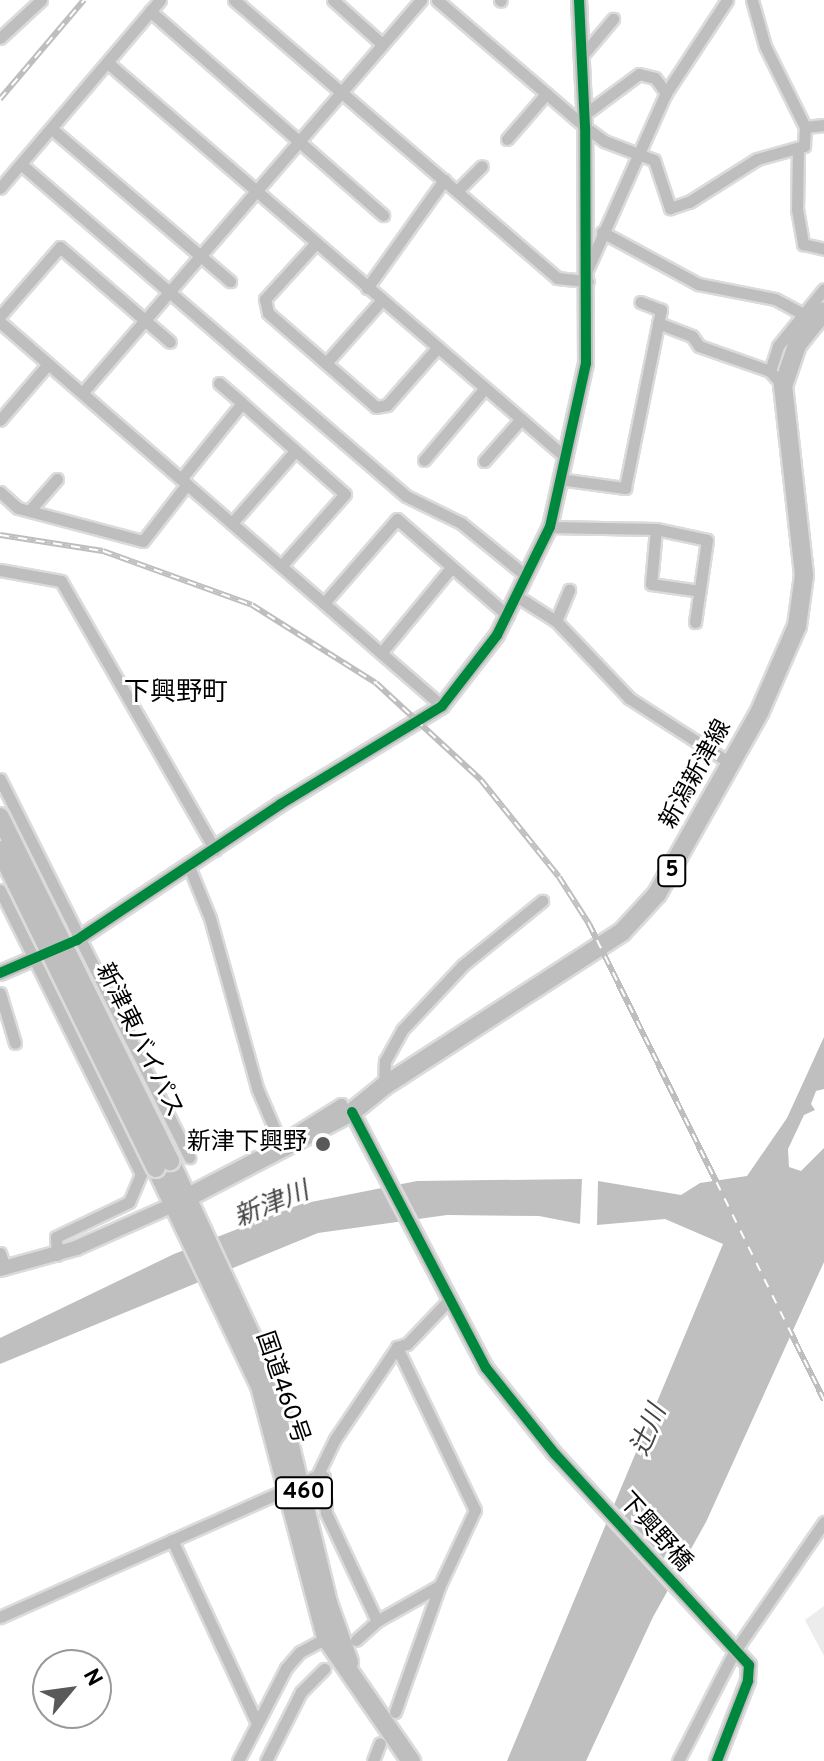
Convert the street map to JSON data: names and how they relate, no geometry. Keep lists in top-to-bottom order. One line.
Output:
{"streets":{"main road":["新潟新津線","5","新津東バイパス","国道460号","460"],"street":["下興野橋"]},"crossings":[["新潟新津線","新津東バイパス"],["新潟新津線","国道460号"],["新潟新津線","下興野橋"],["新津東バイパス","国道460号"],["国道460号","460"]],"districts":["下興野町"],"water":["新津川","辻川"],"places":["新津下興野"],"north":"top right"}
